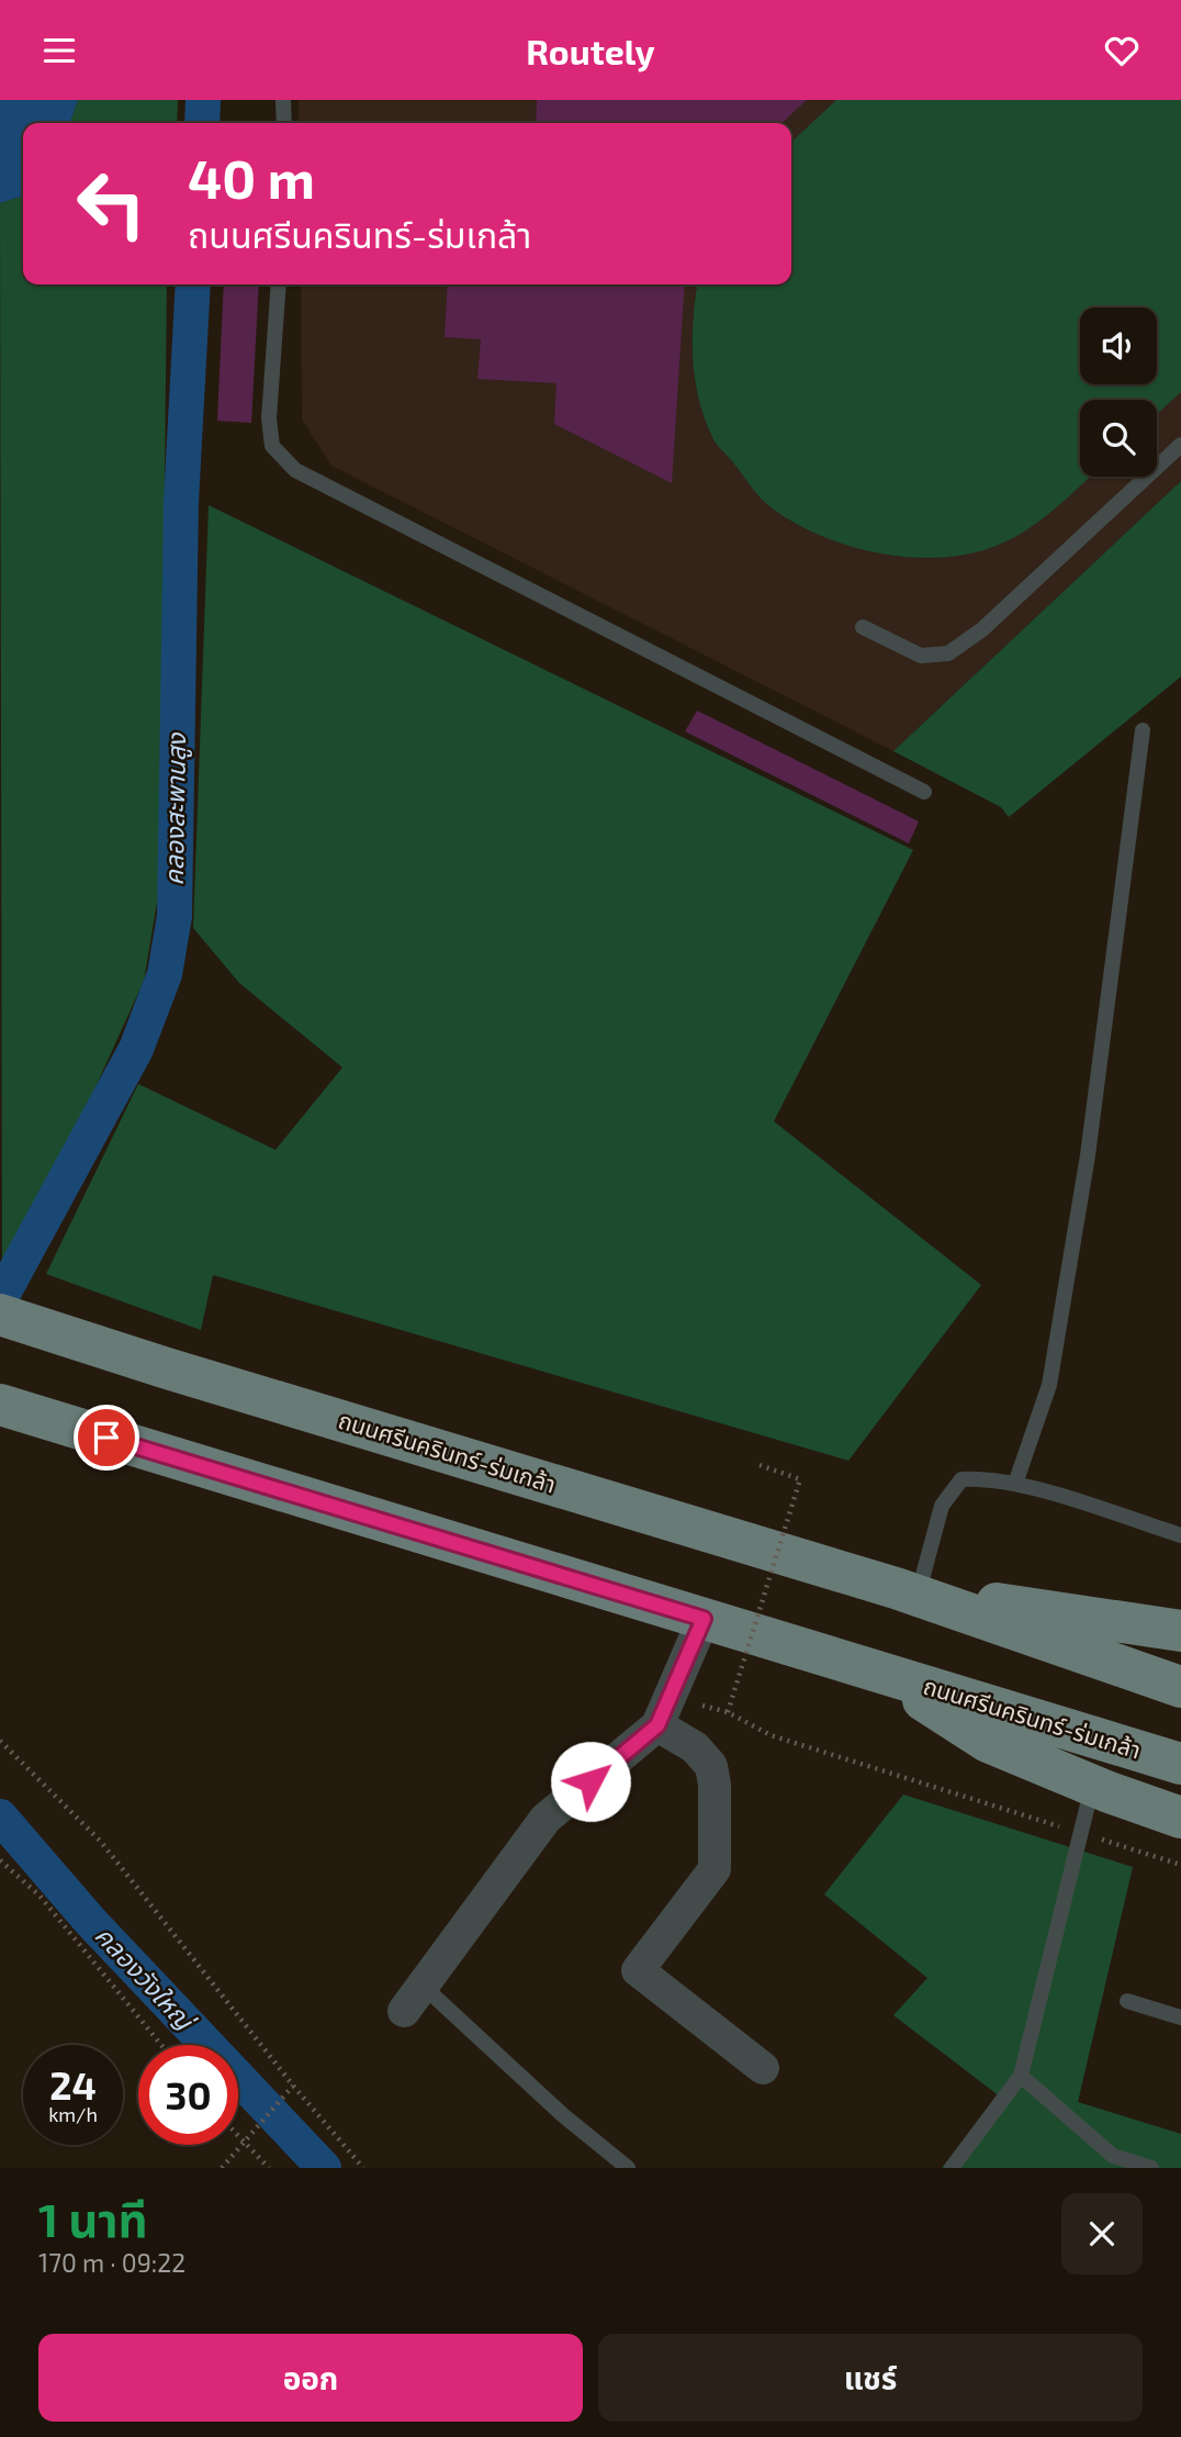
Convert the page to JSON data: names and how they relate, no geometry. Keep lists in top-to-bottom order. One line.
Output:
{"streets":{"main road":["ถนนศรีนครินทร์-ร่มเกล้า"]},"water":["คลองสะพานสูง","คลองวังใหญ่"],"page":{"header":"Routely","turn":["40 m","ถนนศรีนครินทร์-ร่มเกล้า"],"speed":"24 km/h","limit":"30","heading":["1 นาที","170 m · 09:22"],"buttons":["ออก","แชร์"]}}
